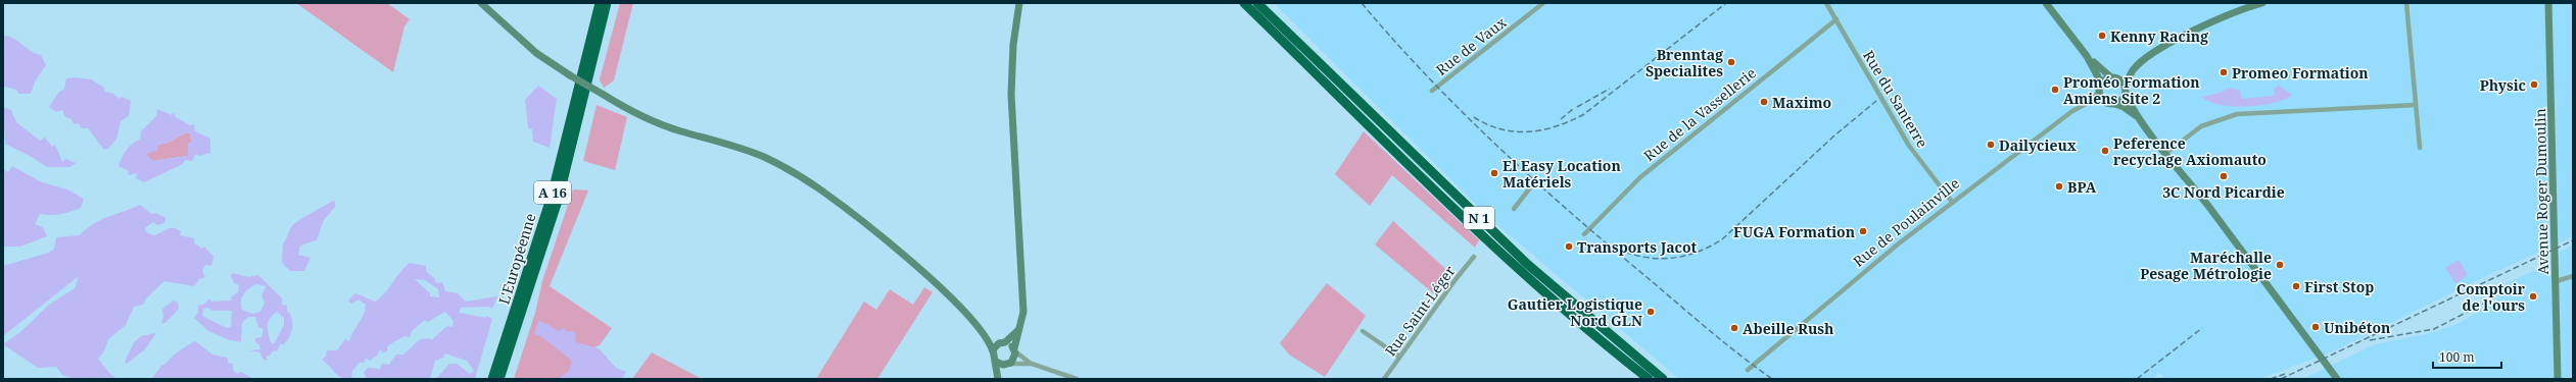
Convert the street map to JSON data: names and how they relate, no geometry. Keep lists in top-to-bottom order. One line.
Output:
{"streets":{"highway":["A 16","N 1","L'Européenne"],"main road":["Avenue Roger Dumoulin"],"street":["Rue de Vaux","Rue du Santerre","Rue de la Vassellerie","Rue de Poulainville","Rue Saint-Léger"]},"crossings":[["Rue du Santerre","Rue de la Vassellerie"],["Rue du Santerre","Rue de Poulainville"]],"places":["Kenny Racing","Brenntag Specialites","Promeo Formation","Physic","Proméo Formation Amiens Site 2","Maximo","Dailycieux","Peference recyclage Axiomauto","El Easy Location Matériels","3C Nord Picardie","BPA","FUGA Formation","Transports Jacot","Maréchalle Pesage Métrologie","First Stop","Comptoir de l'ours","Gautier Logistique Nord GLN","Unibéton","Abeille Rush"],"scale_bar":"100 m"}
